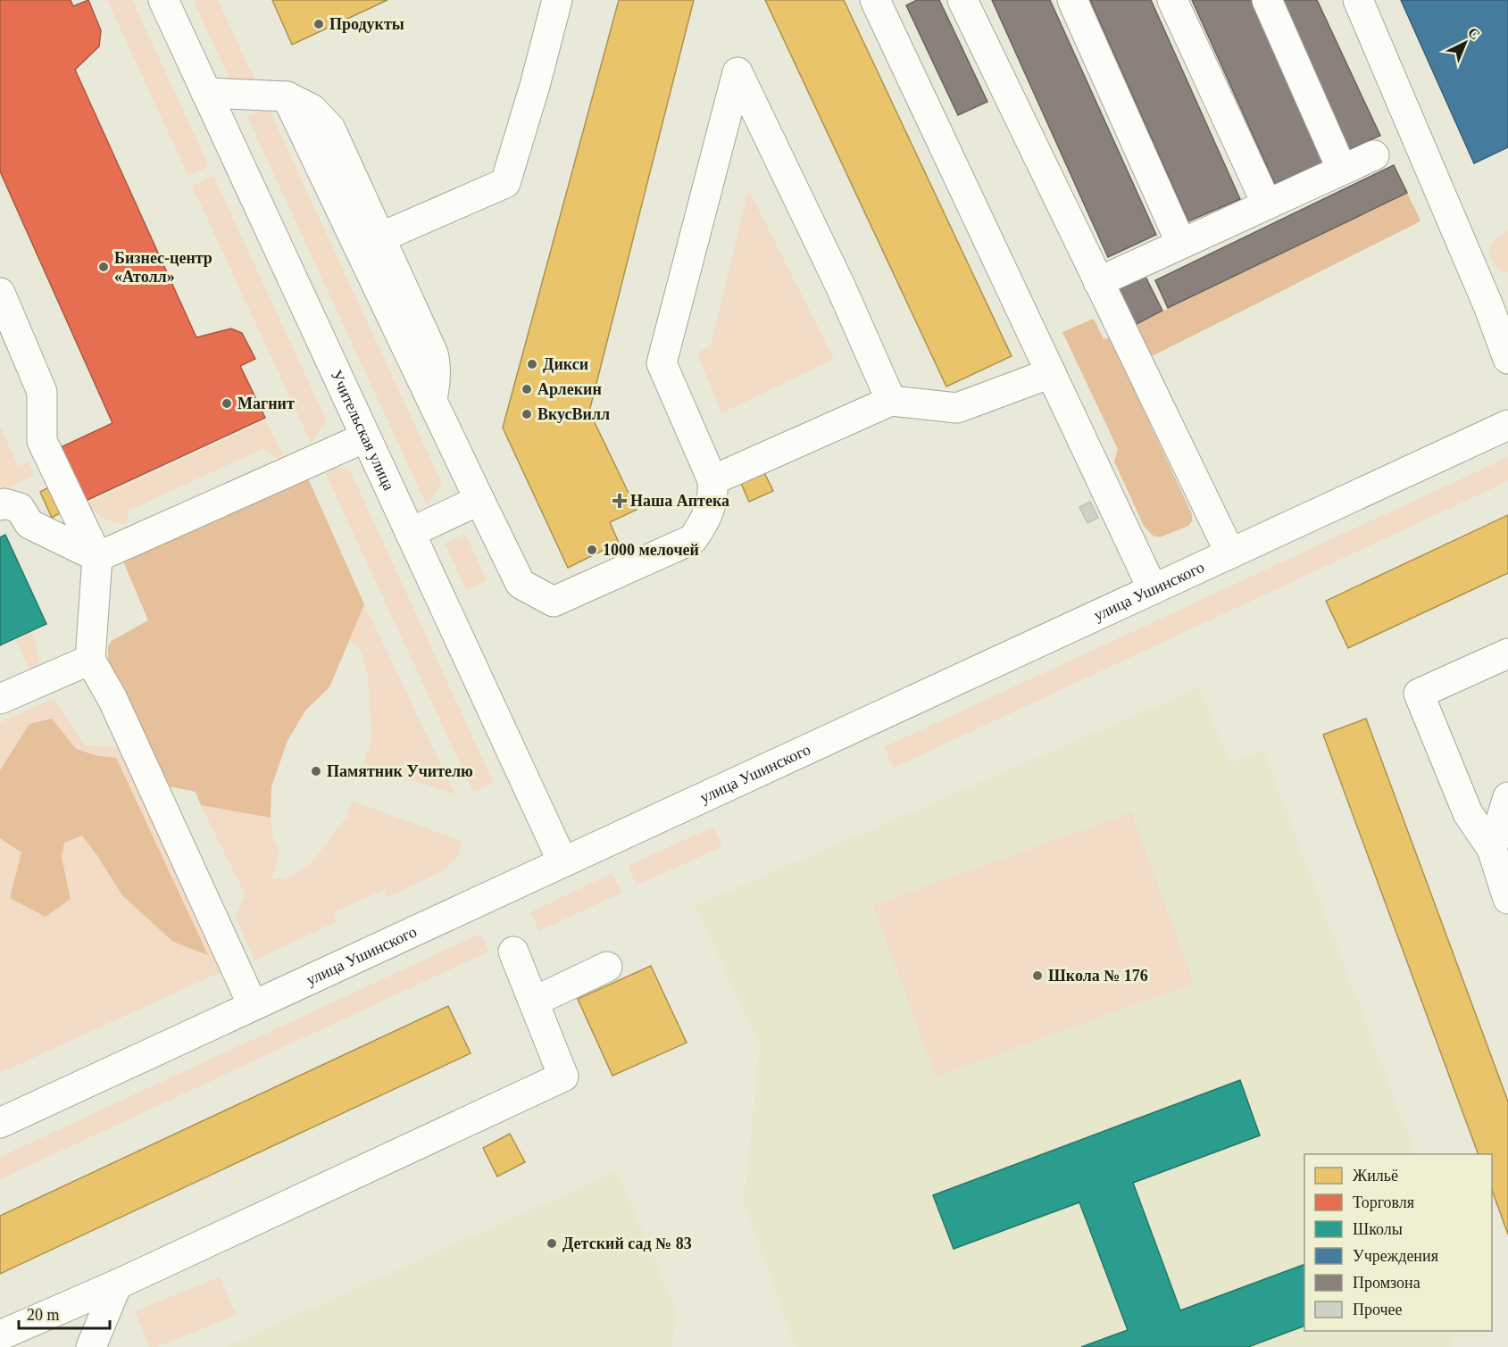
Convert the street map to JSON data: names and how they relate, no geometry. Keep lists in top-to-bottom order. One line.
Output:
{"streets":{"street":["Учительская улица","улица Ушинского"]},"crossings":[["Учительская улица","улица Ушинского"]],"places":{"other":["Продукты","Бизнес-центр «Атолл»","Дикси","Арлекин","Магнит","ВкусВилл","1000 мелочей","Памятник Учителю","Школа № 176","Детский сад № 83"],"health":["Наша Аптека"]},"legend":["Жильё","Торговля","Школы","Учреждения","Промзона","Прочее"],"scale_bar":"20 m","north":"top right"}
